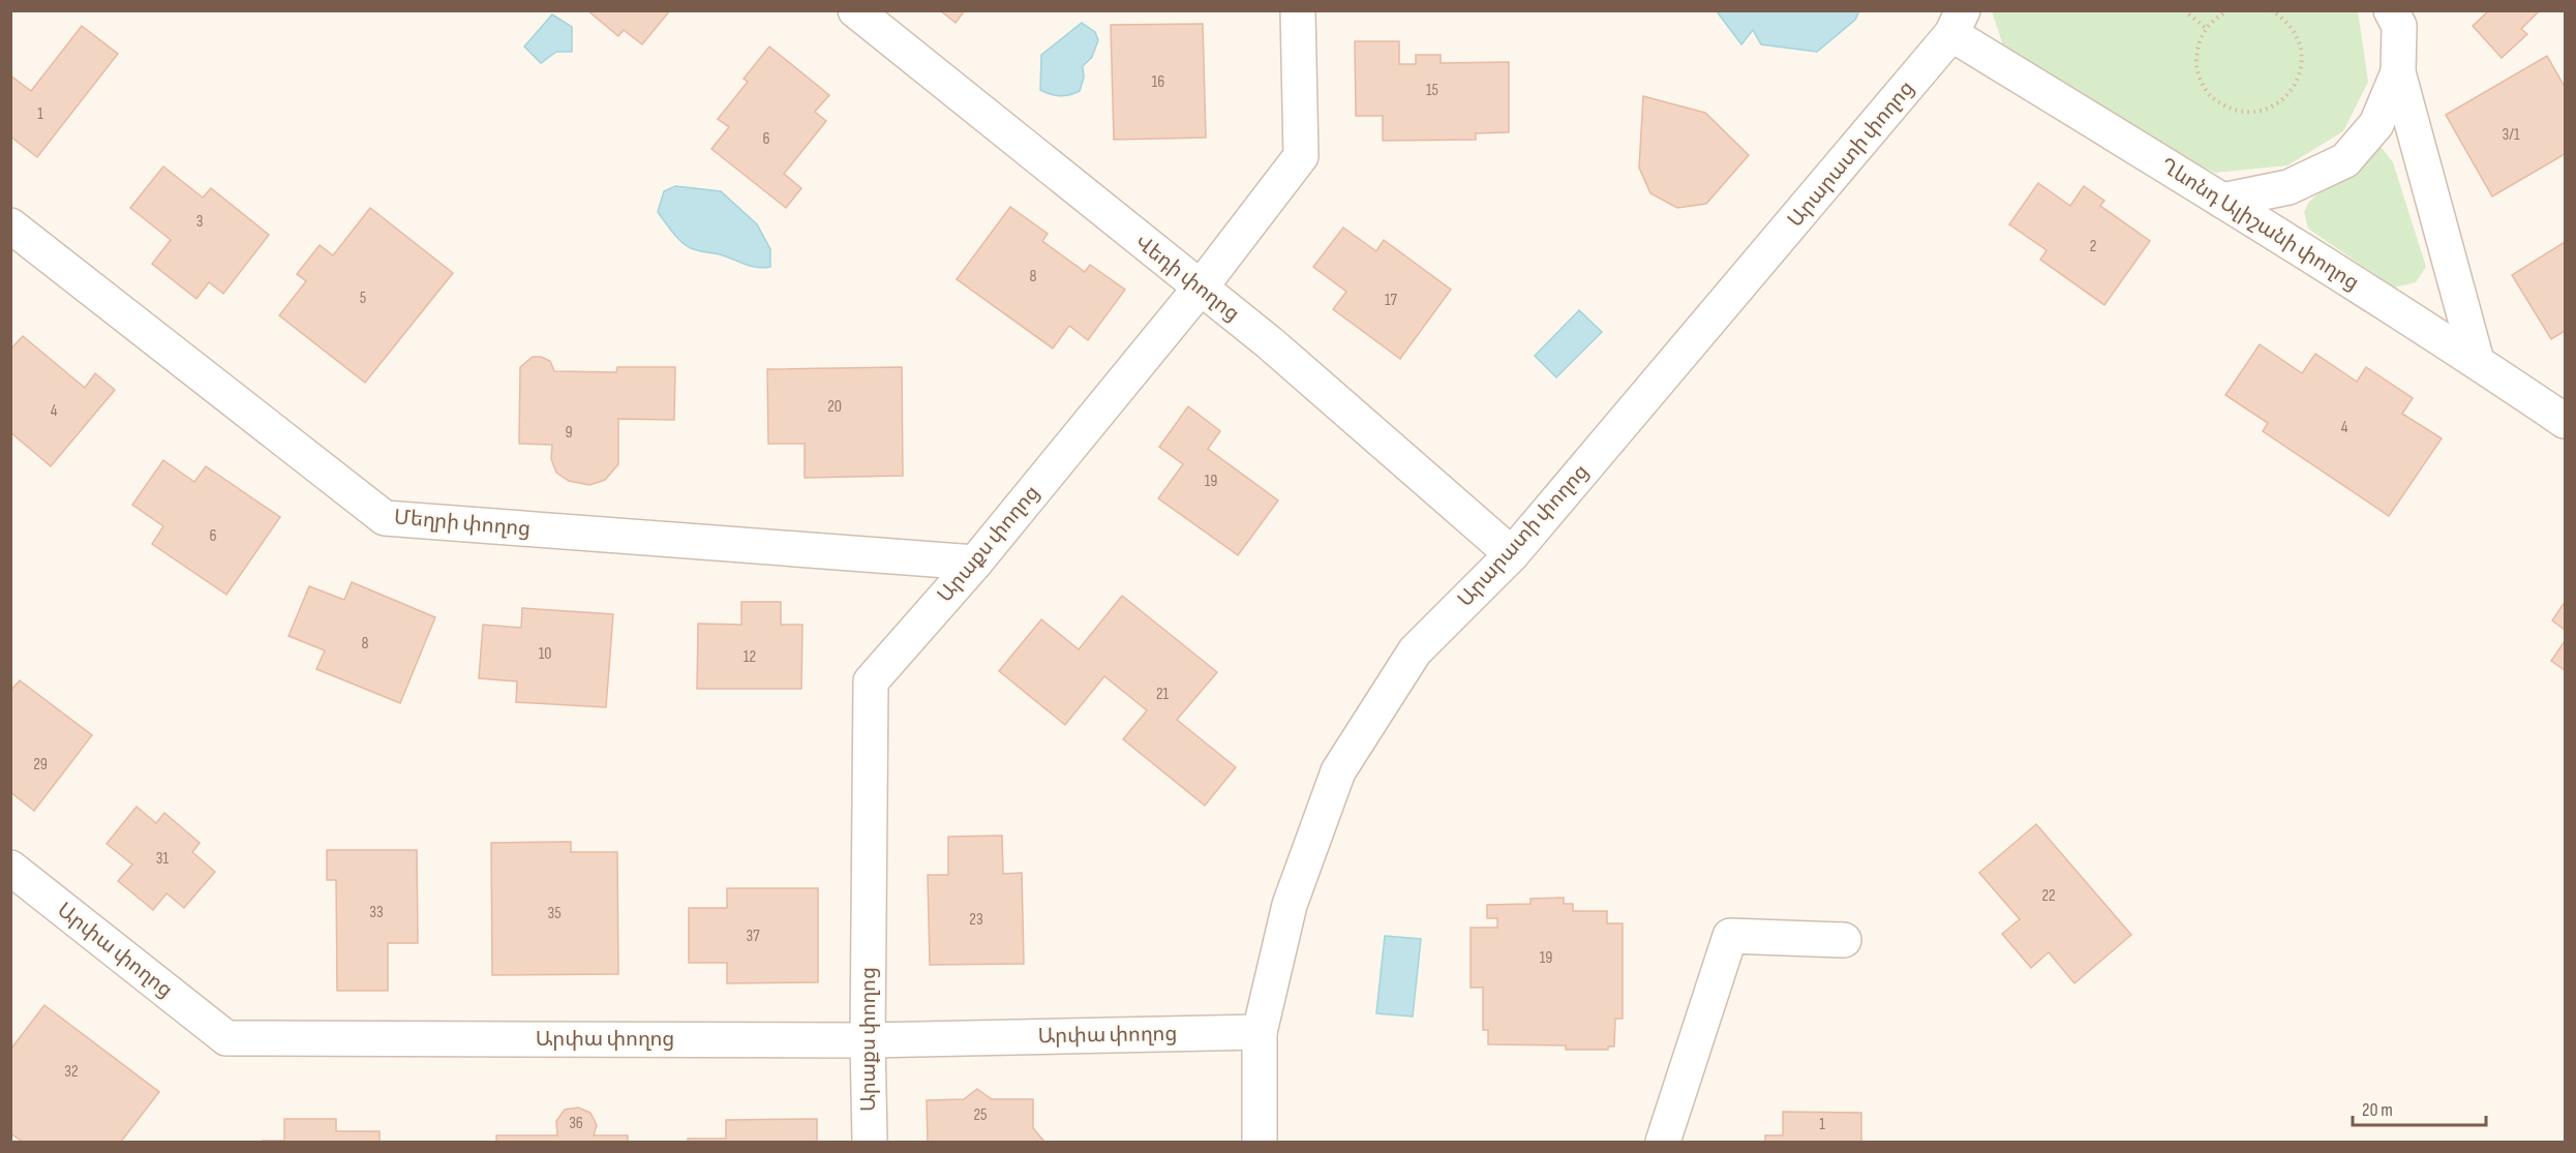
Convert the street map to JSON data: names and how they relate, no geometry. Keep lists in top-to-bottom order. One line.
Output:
{"streets":{"street":["Արարատի փողոց","Ղևոնդ Ալիշանի փողոց","Վեդի փողոց","Մեղրի փողոց","Արաքս փողոց","Արփա փողոց"]},"crossings":[["Արարատի փողոց","Ղևոնդ Ալիշանի փողոց"],["Արարատի փողոց","Վեդի փողոց"],["Արարատի փողոց","Արփա փողոց"],["Վեդի փողոց","Արաքս փողոց"],["Մեղրի փողոց","Արաքս փողոց"],["Արաքս փողոց","Արփա փողոց"]],"house_numbers":["16","15","1","3/1","6","3","2","8","5","17","20","4","4","9","19","6","8","10","12","21","29","31","22","33","35","23","37","19","32","25","36","1"],"scale_bar":"20 m"}
